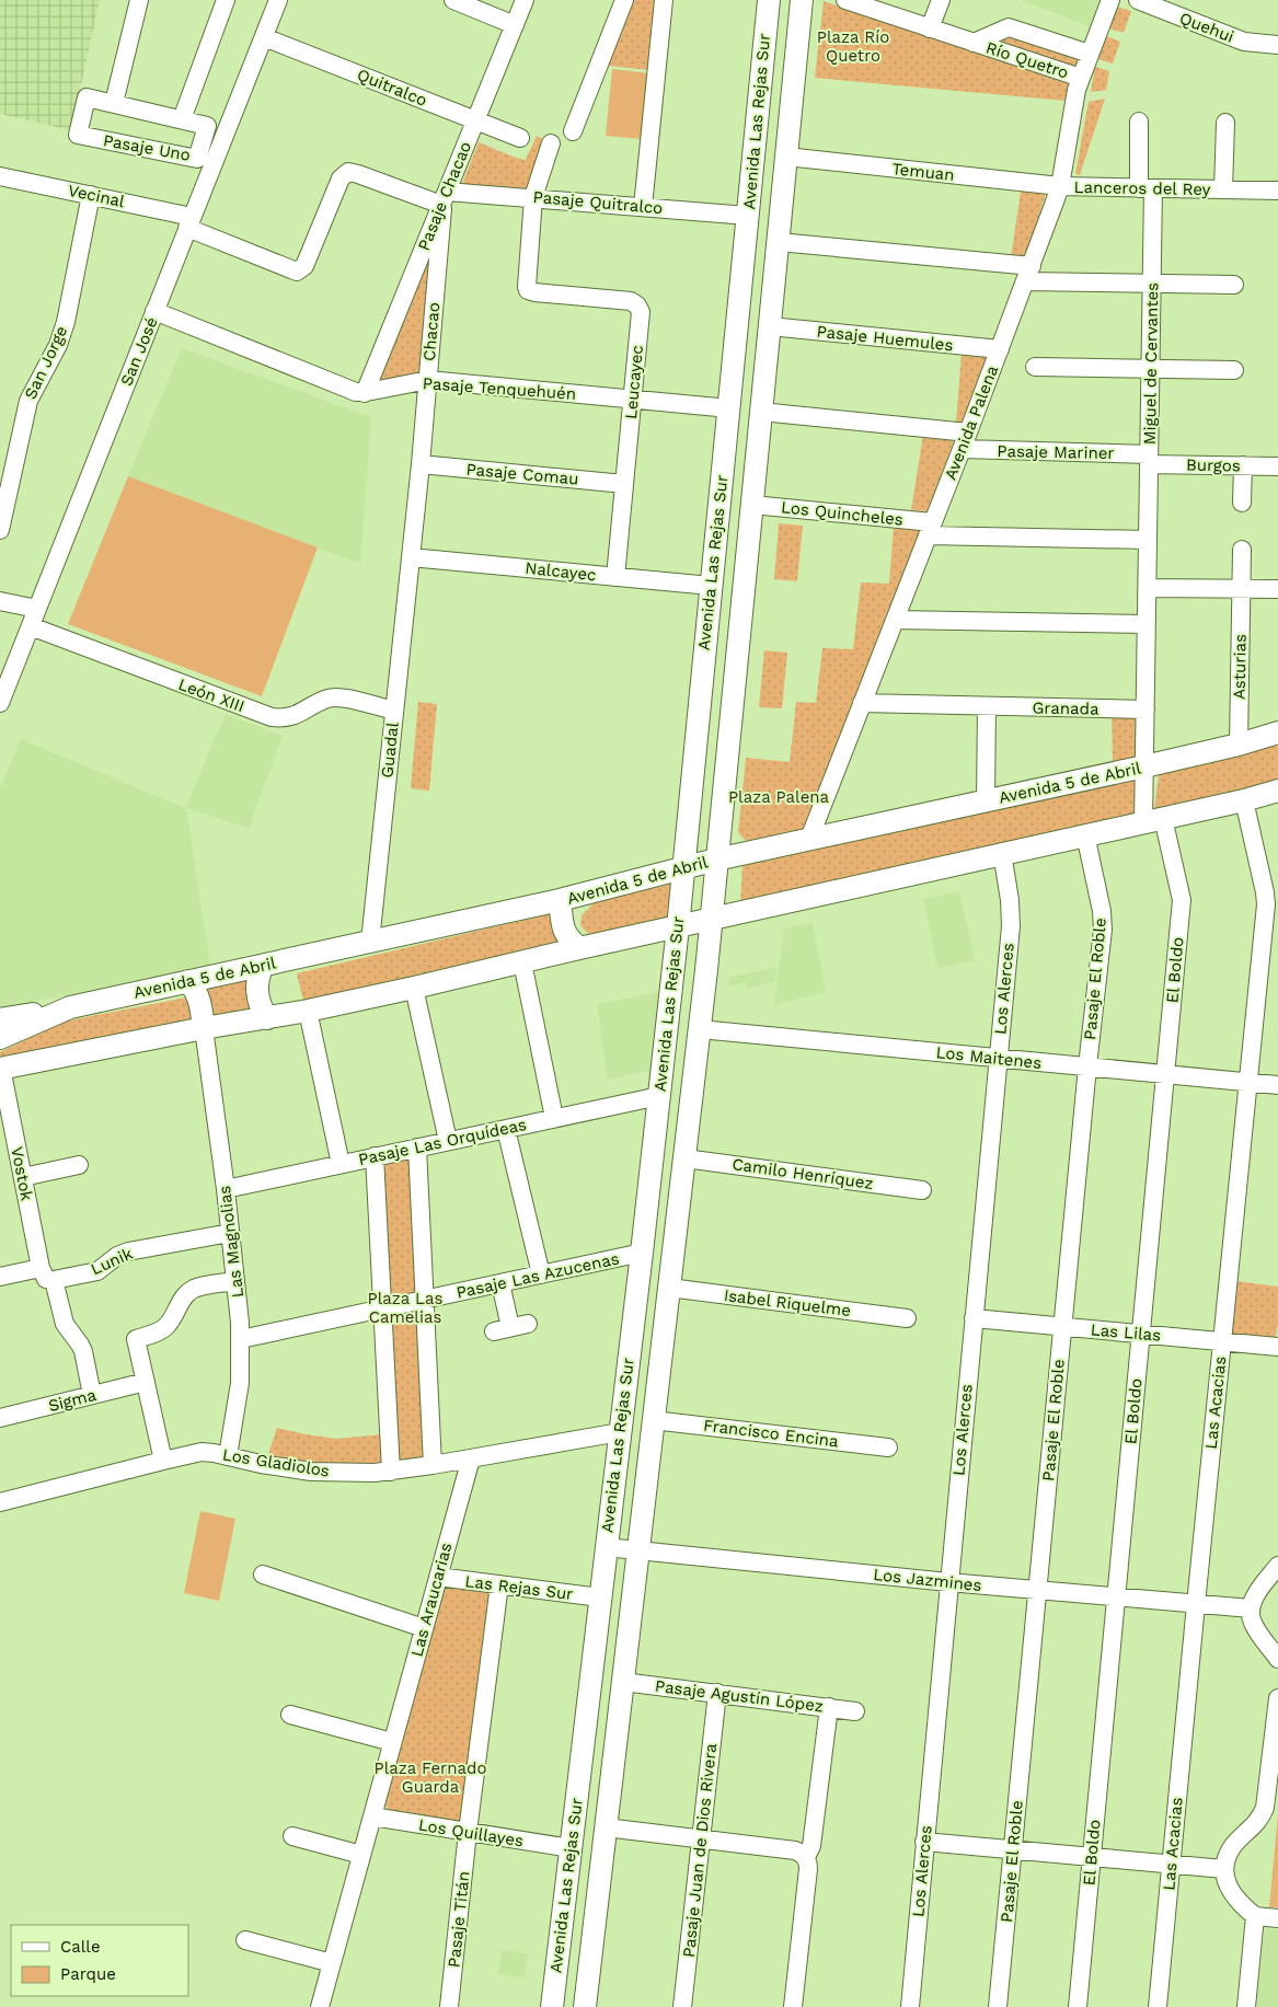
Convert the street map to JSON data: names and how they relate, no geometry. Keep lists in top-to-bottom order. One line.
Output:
{"streets":{"main road":["Avenida Las Rejas Sur","Avenida 5 de Abril"],"street":["Quehui","Río Quetro","Quitralco","Pasaje Uno","Temuan","Lanceros del Rey","Vecinal","Pasaje Chacao","Pasaje Quitralco","Chacao","Pasaje Huemules","San José","San Jorge","Miguel de Cervantes","Leucayec","Pasaje Tenquehuén","Avenida Palena","Pasaje Mariner","Burgos","Pasaje Comau","Los Quincheles","Nalcayec","Asturias","León XIII","Granada","Guadal","El Boldo","Pasaje El Roble","Los Alerces","Los Maitenes","Pasaje Las Orquídeas","Vostok","Camilo Henríquez","Las Magnolias","Lunik","Pasaje Las Azucenas","Isabel Riquelme","Las Lilas","Sigma","Las Acacias","Francisco Encina","Los Gladiolos","Los Jazmines","Las Rejas Sur","Las Araucarias","Pasaje Agustín López","Los Quillayes","Pasaje Juan de Dios Rivera","Pasaje Titán"]},"crossings":[["Río Quetro","Avenida Palena"],["Quitralco","Pasaje Chacao"],["Quitralco","San José"],["Avenida Las Rejas Sur","Temuan"],["Avenida Las Rejas Sur","Pasaje Quitralco"],["Avenida Las Rejas Sur","Pasaje Huemules"],["Avenida Las Rejas Sur","Pasaje Tenquehuén"],["Avenida Las Rejas Sur","Los Quincheles"],["Avenida Las Rejas Sur","Nalcayec"],["Avenida Las Rejas Sur","Avenida 5 de Abril"],["Avenida Las Rejas Sur","Los Maitenes"],["Avenida Las Rejas Sur","Pasaje Las Orquídeas"],["Avenida Las Rejas Sur","Camilo Henríquez"],["Avenida Las Rejas Sur","Pasaje Las Azucenas"],["Avenida Las Rejas Sur","Isabel Riquelme"],["Avenida Las Rejas Sur","Francisco Encina"],["Avenida Las Rejas Sur","Los Gladiolos"],["Avenida Las Rejas Sur","Los Jazmines"],["Avenida Las Rejas Sur","Las Rejas Sur"],["Avenida Las Rejas Sur","Pasaje Agustín López"],["Avenida Las Rejas Sur","Los Quillayes"],["Temuan","Lanceros del Rey"],["Temuan","Avenida Palena"],["Lanceros del Rey","Miguel de Cervantes"],["Lanceros del Rey","Avenida Palena"],["Vecinal","Pasaje Chacao"],["Vecinal","Pasaje Quitralco"],["Vecinal","Chacao"],["Vecinal","San José"],["Vecinal","San Jorge"],["Pasaje Chacao","Pasaje Quitralco"],["Pasaje Chacao","Chacao"],["Pasaje Chacao","Pasaje Tenquehuén"],["Pasaje Quitralco","Chacao"],["Pasaje Quitralco","Leucayec"],["Chacao","Pasaje Tenquehuén"],["Chacao","Pasaje Comau"],["Chacao","Nalcayec"],["Chacao","Guadal"],["Pasaje Huemules","Avenida Palena"],["San José","Pasaje Tenquehuén"],["San José","León XIII"],["Miguel de Cervantes","Pasaje Mariner"],["Miguel de Cervantes","Burgos"],["Miguel de Cervantes","Granada"],["Miguel de Cervantes","Avenida 5 de Abril"],["Miguel de Cervantes","El Boldo"],["Leucayec","Pasaje Tenquehuén"],["Leucayec","Pasaje Comau"],["Leucayec","Nalcayec"],["Avenida Palena","Pasaje Mariner"],["Avenida Palena","Los Quincheles"],["Avenida Palena","Granada"],["Avenida Palena","Avenida 5 de Abril"],["Pasaje Mariner","Burgos"],["Nalcayec","Guadal"],["Asturias","Avenida 5 de Abril"],["León XIII","Guadal"],["Guadal","Avenida 5 de Abril"],["El Boldo","Los Maitenes"],["El Boldo","Las Lilas"],["El Boldo","Los Jazmines"],["Pasaje El Roble","Los Maitenes"],["Pasaje El Roble","Las Lilas"],["Pasaje El Roble","Los Jazmines"],["Los Alerces","Los Maitenes"],["Los Alerces","Las Lilas"],["Los Alerces","Los Jazmines"],["Los Maitenes","Las Acacias"],["Pasaje Las Orquídeas","Las Magnolias"],["Vostok","Lunik"],["Vostok","Sigma"],["Las Magnolias","Lunik"],["Las Magnolias","Pasaje Las Azucenas"],["Las Magnolias","Los Gladiolos"],["Las Lilas","Las Acacias"],["Las Acacias","Los Jazmines"],["Los Gladiolos","Las Araucarias"],["Las Rejas Sur","Las Araucarias"],["Las Araucarias","Los Quillayes"],["Pasaje Agustín López","Pasaje Juan de Dios Rivera"],["Los Quillayes","Pasaje Titán"]],"parks":["Plaza Río Quetro","Plaza Palena","Plaza Las Camelias","Plaza Fernado Guarda"],"legend":["Calle","Parque"]}
